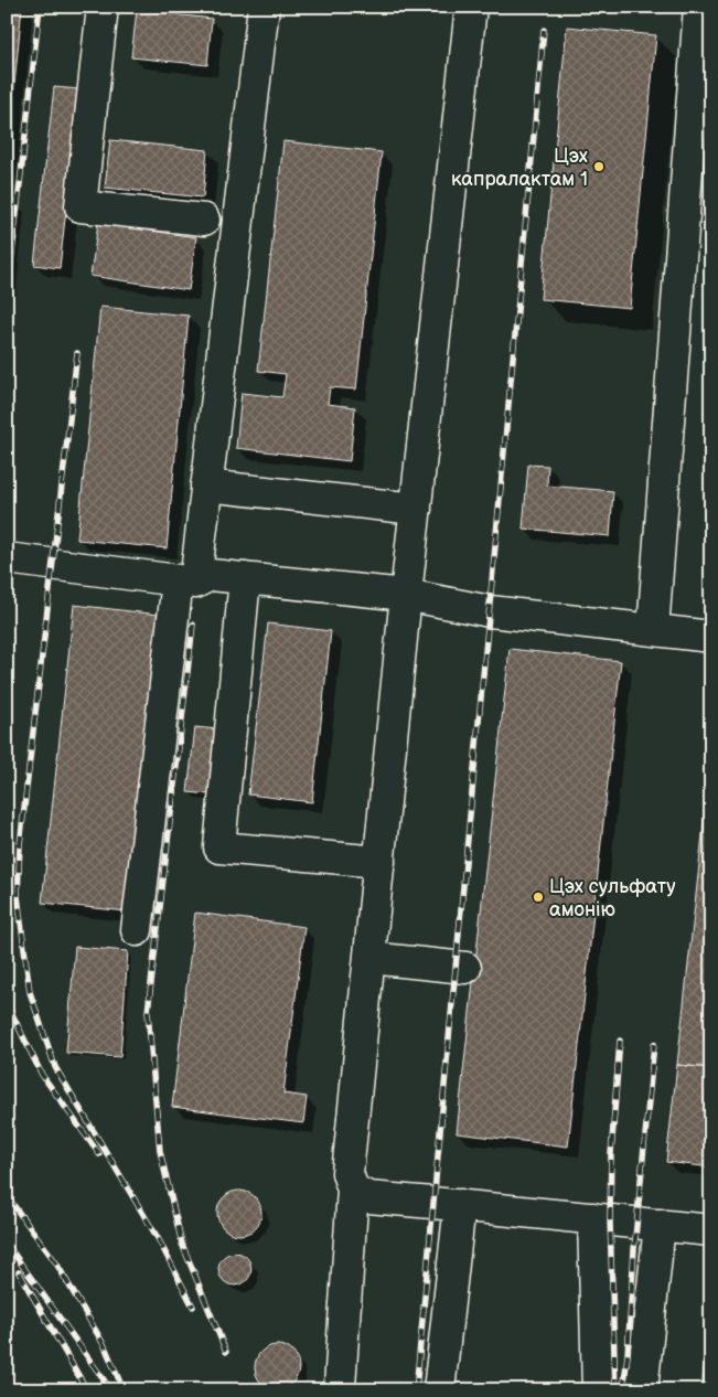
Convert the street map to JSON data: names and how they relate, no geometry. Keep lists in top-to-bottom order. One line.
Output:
{"places":["Цэх капралактам 1","Цэх сульфату амонію"]}
